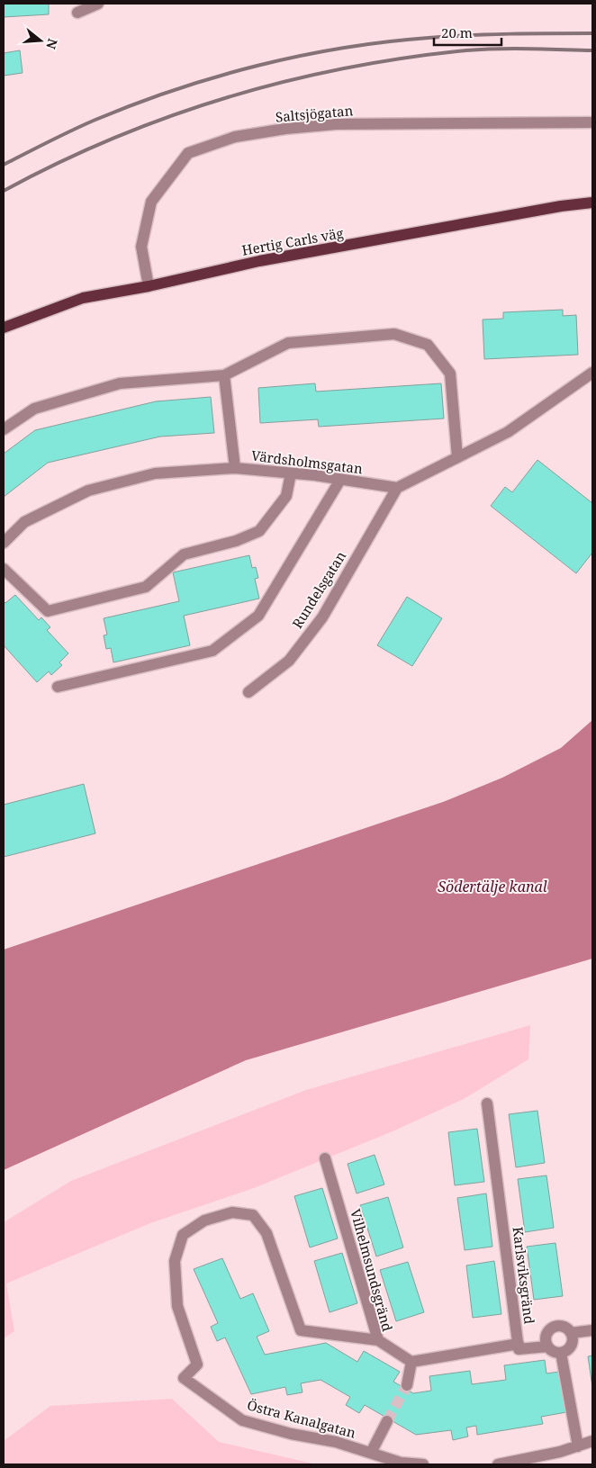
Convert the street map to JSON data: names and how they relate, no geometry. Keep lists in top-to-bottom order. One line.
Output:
{"streets":{"main road":["Hertig Carls väg"],"street":["Saltsjögatan","Värdsholmsgatan","Rundelsgatan","Vilhelmsundsgränd","Karlsviksgränd","Östra Kanalgatan"]},"crossings":[["Saltsjögatan","Hertig Carls väg"],["Värdsholmsgatan","Rundelsgatan"],["Vilhelmsundsgränd","Östra Kanalgatan"]],"water":["Södertälje kanal"],"scale_bar":"20 m","north":"right"}
